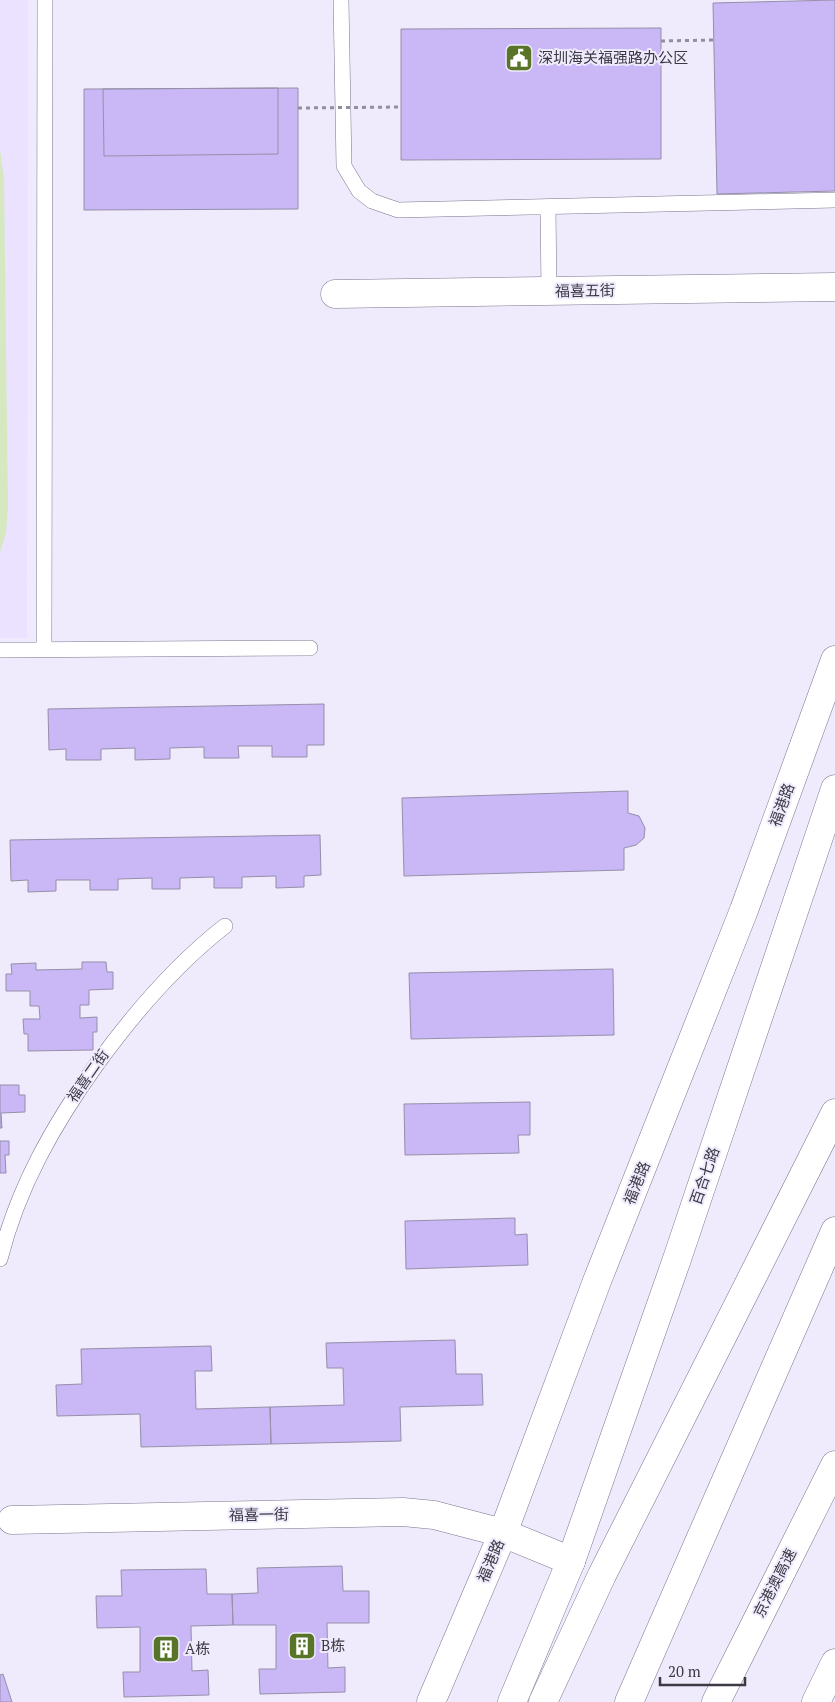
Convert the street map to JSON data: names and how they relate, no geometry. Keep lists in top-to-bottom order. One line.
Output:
{"streets":{"main road":["福喜五街","福港路","百合七路","福喜一街","京港澳高速"],"lane":["福喜二街"]},"crossings":[["福港路","福喜一街"],["百合七路","福喜一街"]],"places":{"public building":["深圳海关福强路办公区"],"building":["B栋","A栋"]},"scale_bar":"20 m"}
